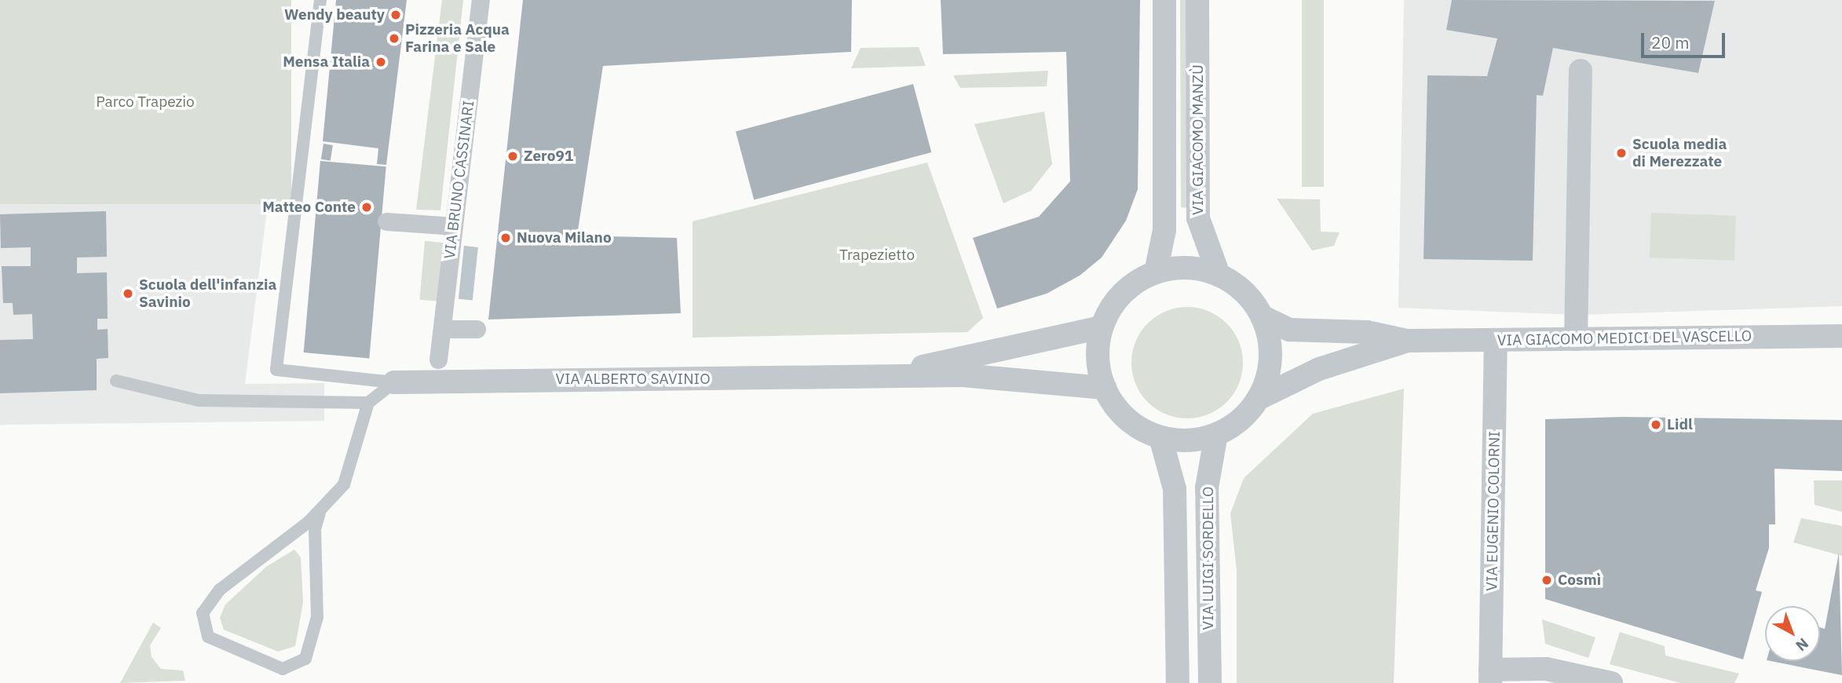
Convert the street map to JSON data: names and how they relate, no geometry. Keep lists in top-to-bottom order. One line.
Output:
{"streets":{"street":["VIA GIACOMO MANZÙ","VIA BRUNO CASSINARI","VIA GIACOMO MEDICI DEL VASCELLO","VIA ALBERTO SAVINIO","VIA EUGENIO COLORNI","VIA LUIGI SORDELLO"]},"crossings":[["VIA GIACOMO MANZÙ","VIA GIACOMO MEDICI DEL VASCELLO"],["VIA GIACOMO MANZÙ","VIA ALBERTO SAVINIO"],["VIA GIACOMO MANZÙ","VIA LUIGI SORDELLO"],["VIA GIACOMO MEDICI DEL VASCELLO","VIA ALBERTO SAVINIO"],["VIA GIACOMO MEDICI DEL VASCELLO","VIA EUGENIO COLORNI"],["VIA GIACOMO MEDICI DEL VASCELLO","VIA LUIGI SORDELLO"],["VIA ALBERTO SAVINIO","VIA LUIGI SORDELLO"]],"parks":["Parco Trapezio","Trapezietto"],"places":["Wendy beauty","Pizzeria Acqua Farina e Sale","Mensa Italia","Scuola media di Merezzate","Zero91","Matteo Conte","Nuova Milano","Scuola dell'infanzia Savinio","Lidl","Cosmì"],"scale_bar":"20 m","north":"bottom right"}
